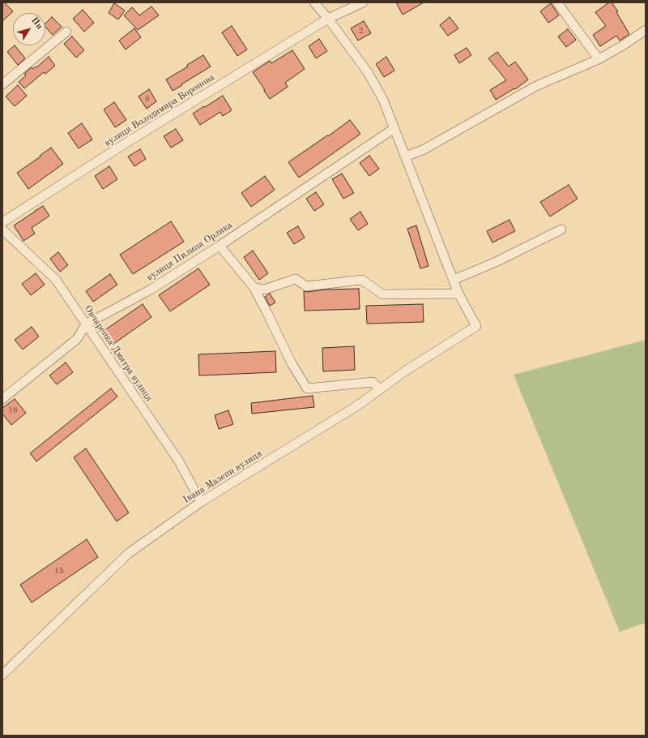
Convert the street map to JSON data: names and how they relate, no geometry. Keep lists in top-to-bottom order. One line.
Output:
{"streets":{"street":["вулиця Володимира Воронова","вулиця Пилипа Орлика","Овчаренка Дмитра вулиця","Івана Мазепи вулиця"]},"crossings":[["вулиця Пилипа Орлика","Овчаренка Дмитра вулиця"],["Овчаренка Дмитра вулиця","Івана Мазепи вулиця"]],"house_numbers":["2","8","18","15"],"north":"top right"}
